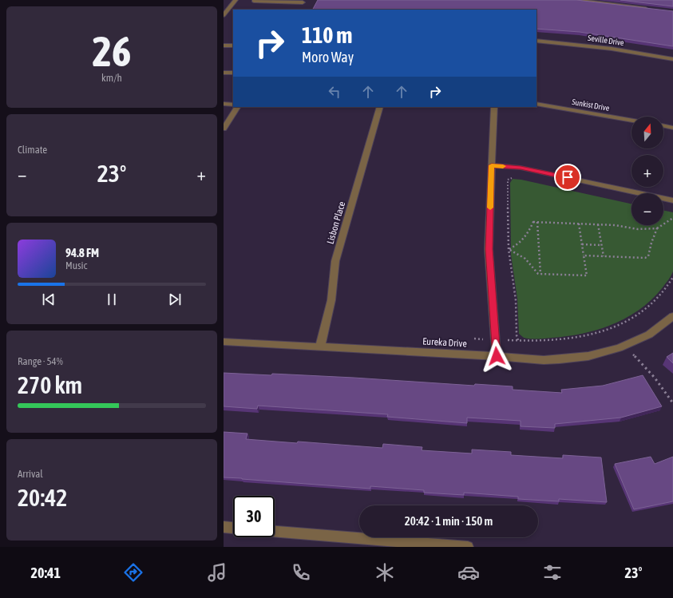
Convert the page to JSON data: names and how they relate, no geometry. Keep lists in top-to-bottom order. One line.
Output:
{"streets":{"street":["Seville Drive","Sunkist Drive","Lisbon Place","Eureka Drive"]},"crossings":[["Lisbon Place","Eureka Drive"]],"north":"top","page":{"tile":[["26","km/h"],"Climate",["Range · 54%","270 km"],["Arrival","20:42"]],"turn":["110 m","Moro Way"],"map_buttons":["+","−"],"heat":["−","23°","+"],"song":["94.8 FM","Music"],"limit":"30","trip":"20:42 · 1 min · 150 m","tabs":["20:41","23°"]}}
